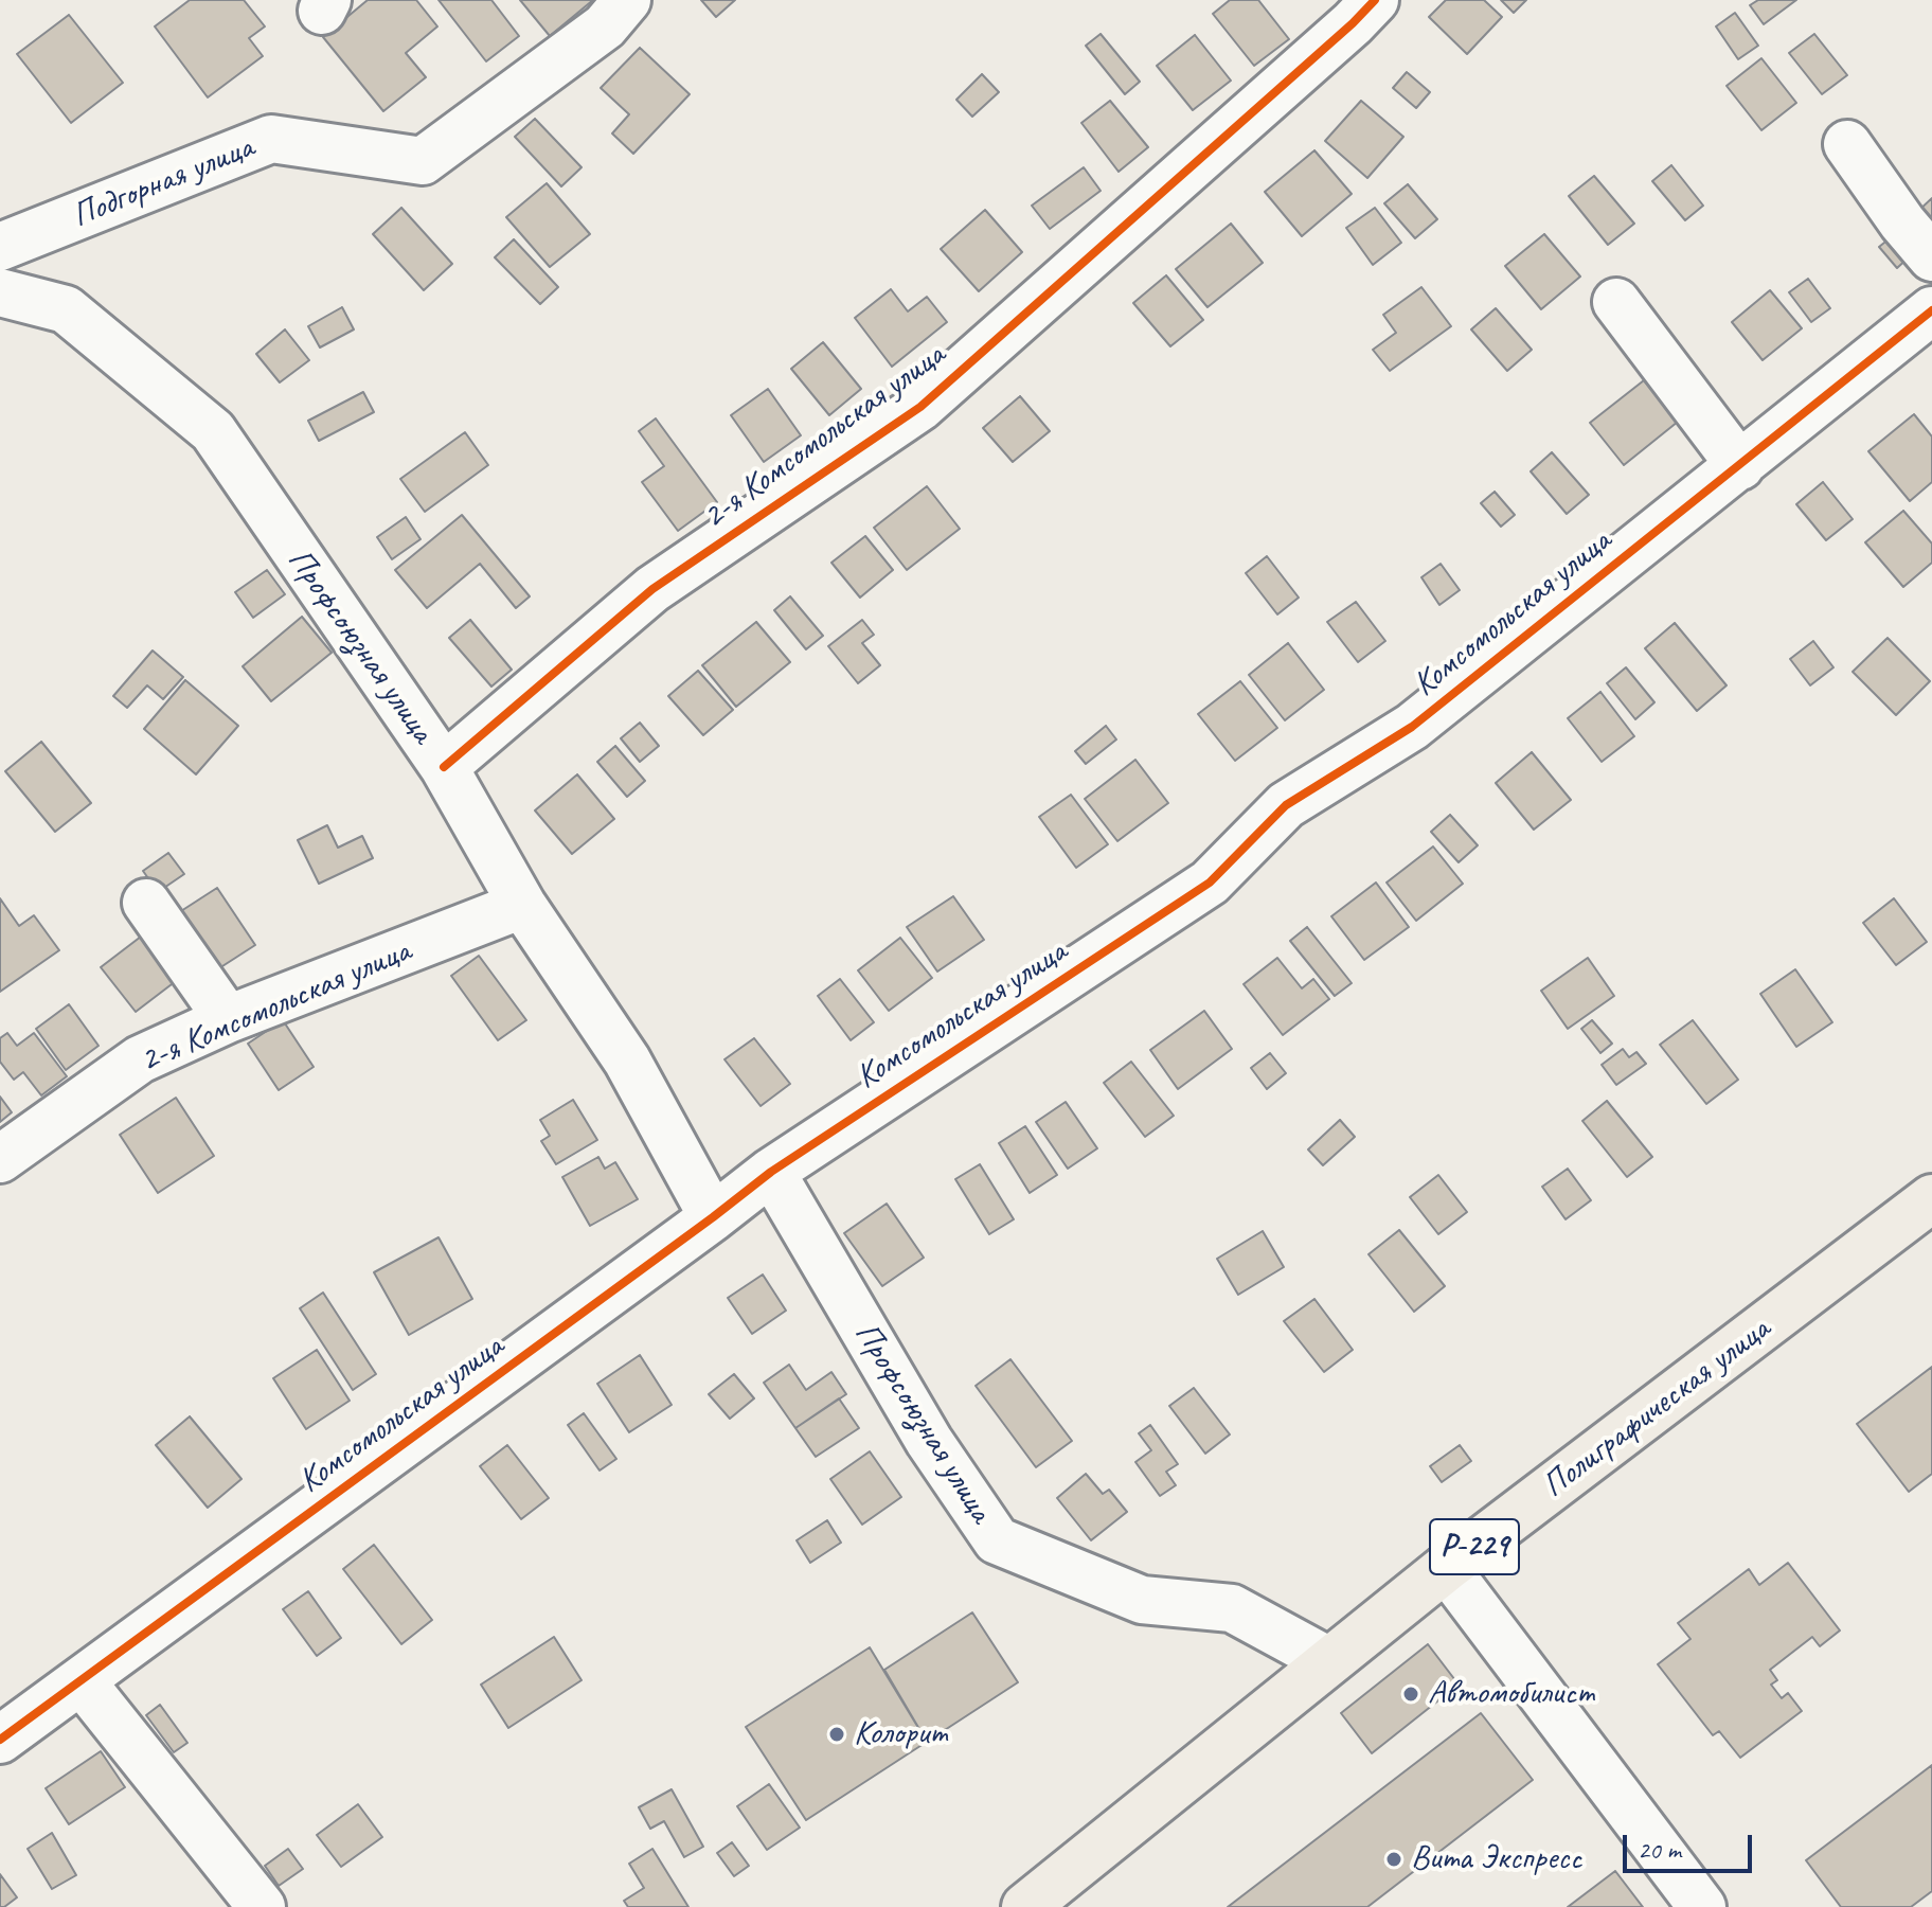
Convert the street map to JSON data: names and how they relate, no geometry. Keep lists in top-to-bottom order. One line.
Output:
{"streets":{"main road":["Полиграфическая улица","Р-229"],"street":["Подгорная улица","2-я Комсомольская улица","Комсомольская улица","Профсоюзная улица"]},"crossings":[["2-я Комсомольская улица","Профсоюзная улица"],["Комсомольская улица","Профсоюзная улица"],["Профсоюзная улица","Полиграфическая улица"]],"places":["Автомобилист","Колорит","Вита Экспресс"],"scale_bar":"20 m"}
